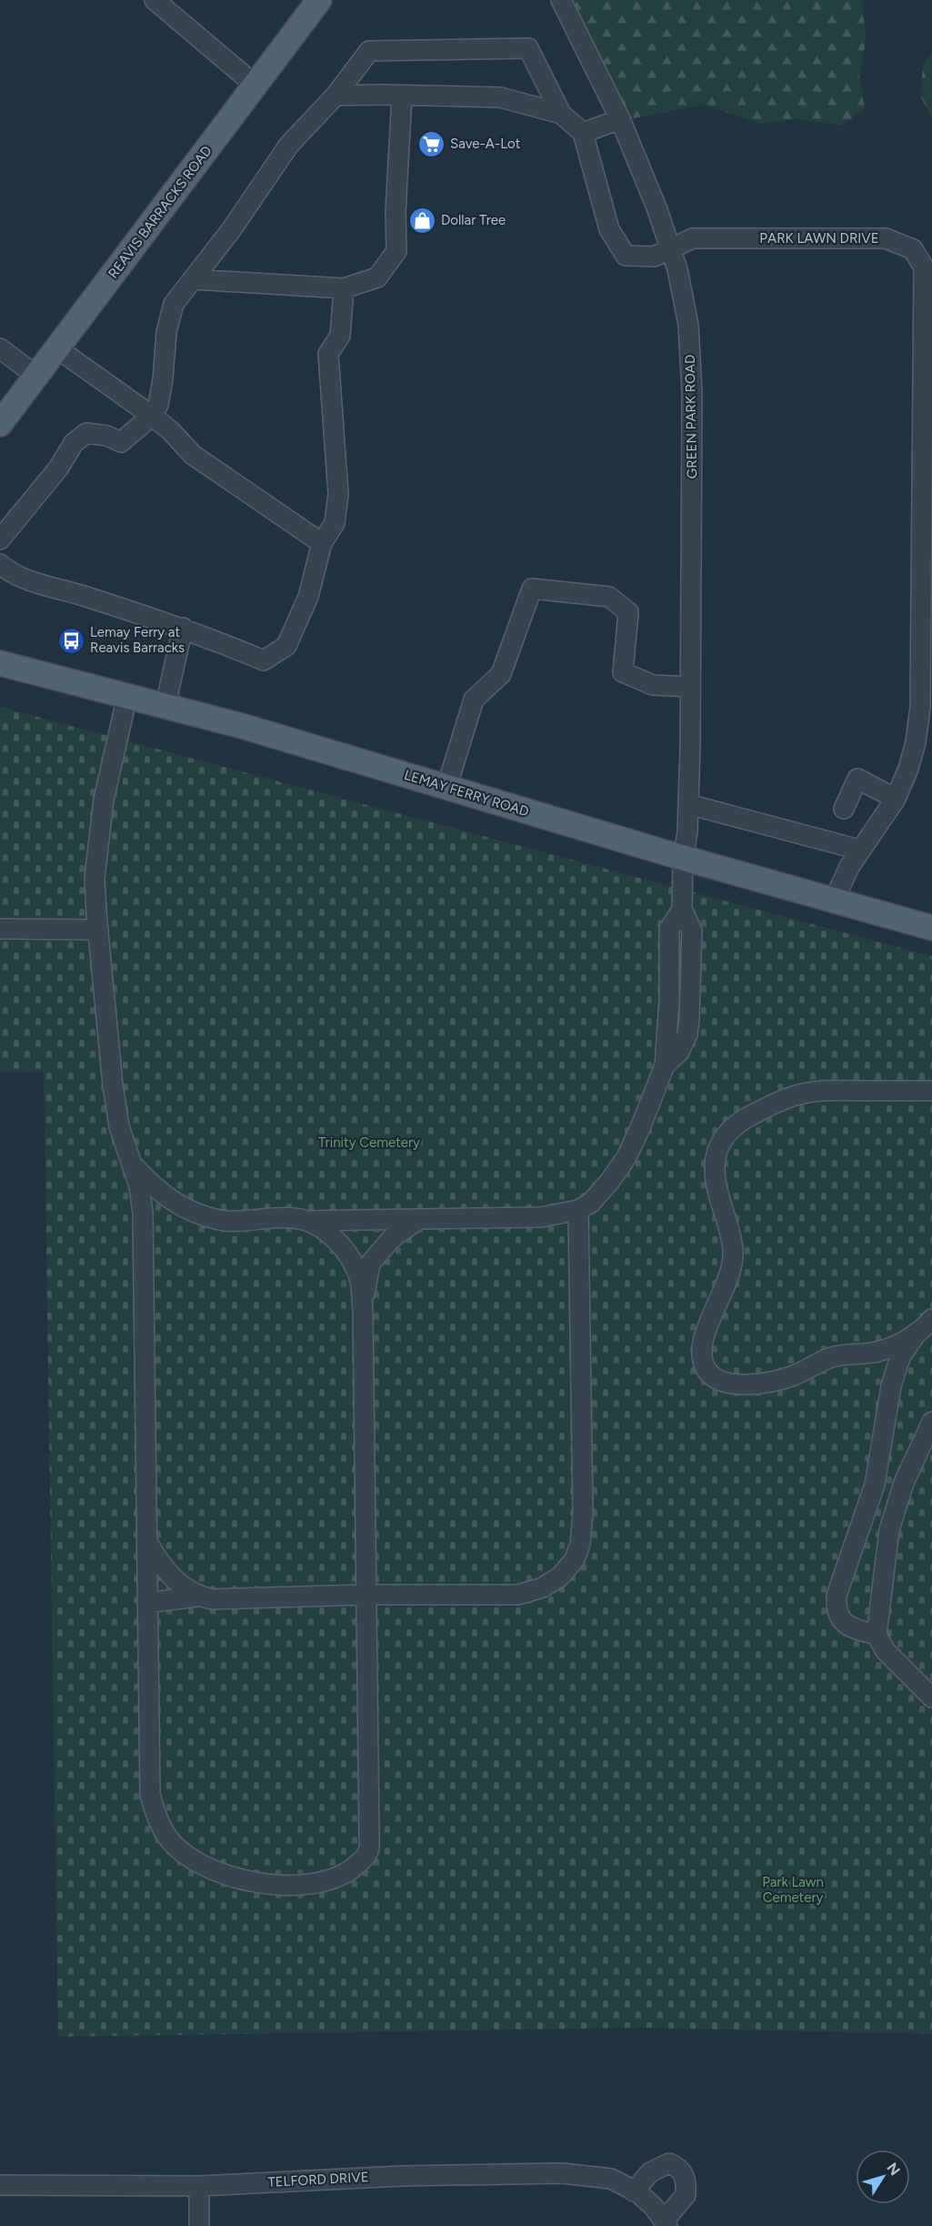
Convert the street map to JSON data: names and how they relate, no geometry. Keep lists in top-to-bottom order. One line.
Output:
{"streets":{"main road":["REAVIS BARRACKS ROAD","LEMAY FERRY ROAD"],"street":["PARK LAWN DRIVE","GREEN PARK ROAD","TELFORD DRIVE"]},"crossings":[["PARK LAWN DRIVE","GREEN PARK ROAD"],["PARK LAWN DRIVE","LEMAY FERRY ROAD"],["GREEN PARK ROAD","LEMAY FERRY ROAD"]],"parks":["Trinity Cemetery","Park Lawn Cemetery"],"places":{"supermarket":["Save-A-Lot"],"shop":["Dollar Tree"],"bus stop":["Lemay Ferry at Reavis Barracks"]},"north":"top right"}
